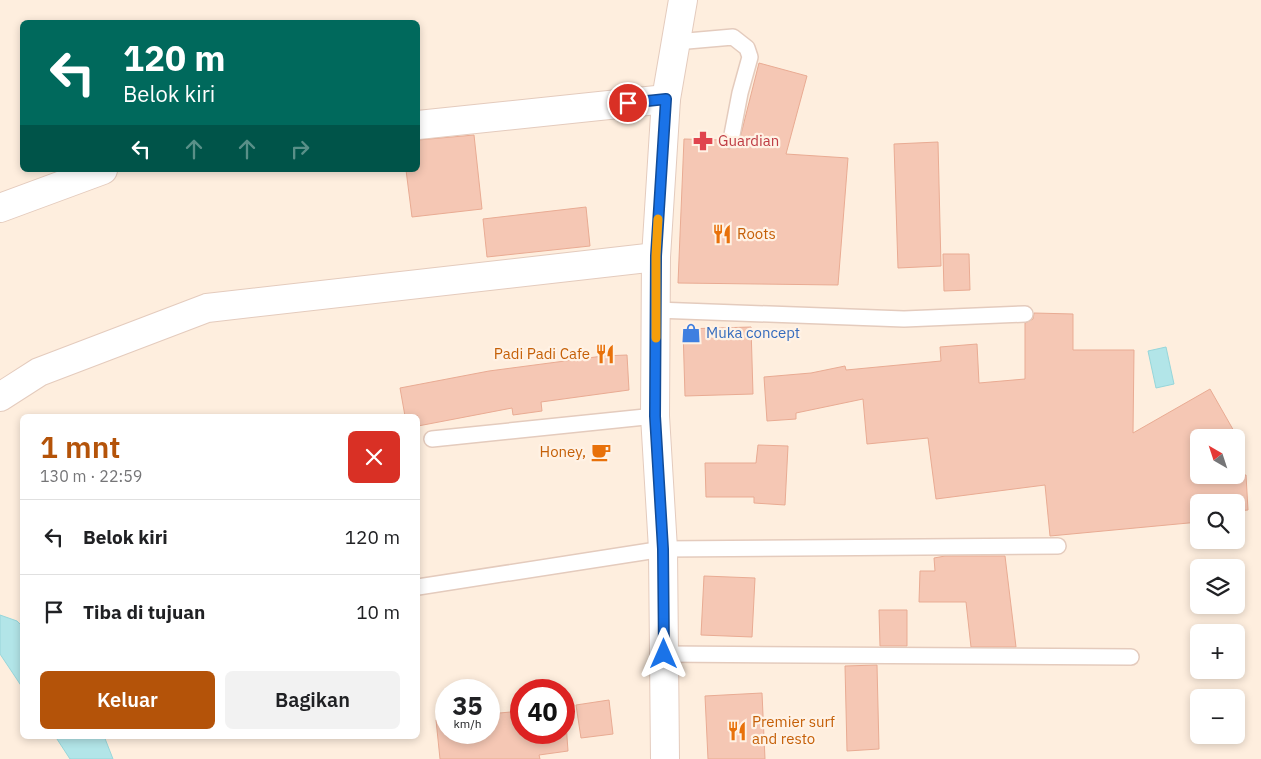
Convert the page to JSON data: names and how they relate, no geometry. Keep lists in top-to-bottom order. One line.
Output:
{"places":{"pharmacy":["Guardian"],"restaurant":["Roots","Padi Padi Cafe","Premier surf and resto"],"shop":["Muka concept"],"cafe":["Honey,"]},"north":"top left","page":{"turn":["120 m","Belok kiri"],"heading":["1 mnt","130 m · 22:59"],"map_buttons":["+","−"],"list":[{"name":"Belok kiri","value":"120 m"},{"name":"Tiba di tujuan","value":"10 m"}],"buttons":["Keluar","Bagikan"],"speed":"35 km/h","limit":"40"}}
